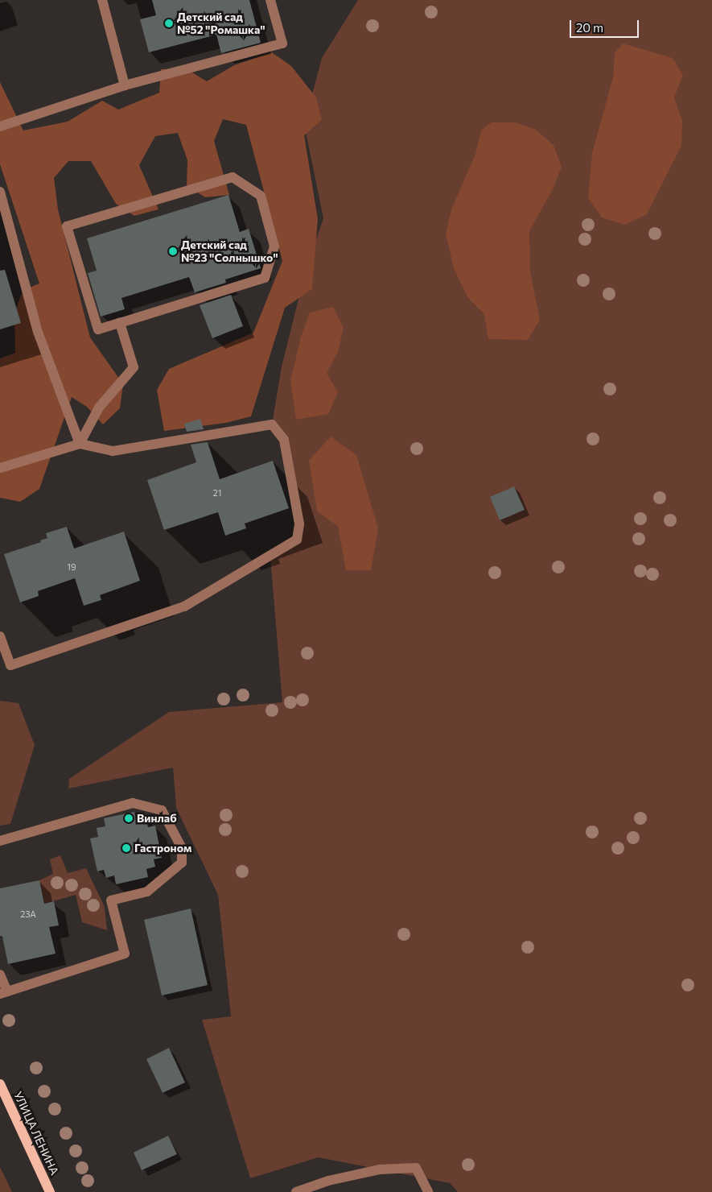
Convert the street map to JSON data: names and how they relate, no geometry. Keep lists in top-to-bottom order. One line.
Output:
{"streets":{"main road":["УЛИЦА ЛЕНИНА"]},"places":["Детский сад №52 \"Ромашка\"","Детский сад №23 \"Солнышко\"","Винлаб","Гастроном"],"house_numbers":["21","19","23А"],"scale_bar":"20 m"}
